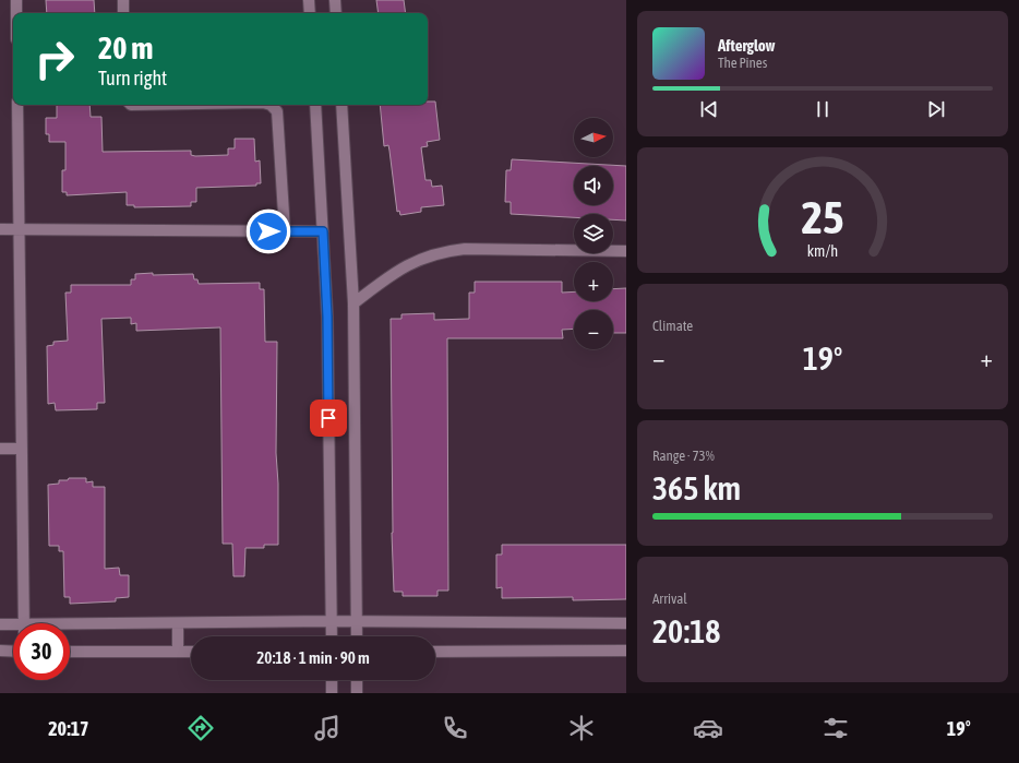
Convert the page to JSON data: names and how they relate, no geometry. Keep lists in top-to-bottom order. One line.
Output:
{"north":"right","page":{"turn":["20 m","Turn right"],"song":["Afterglow","The Pines"],"map_buttons":["+","−"],"tile":["Climate",["Range · 73%","365 km"],["Arrival","20:18"]],"heat":["−","19°","+"],"limit":"30","trip":"20:18 · 1 min · 90 m","tabs":["20:17","19°"],"gauge":["25","km/h"]}}
